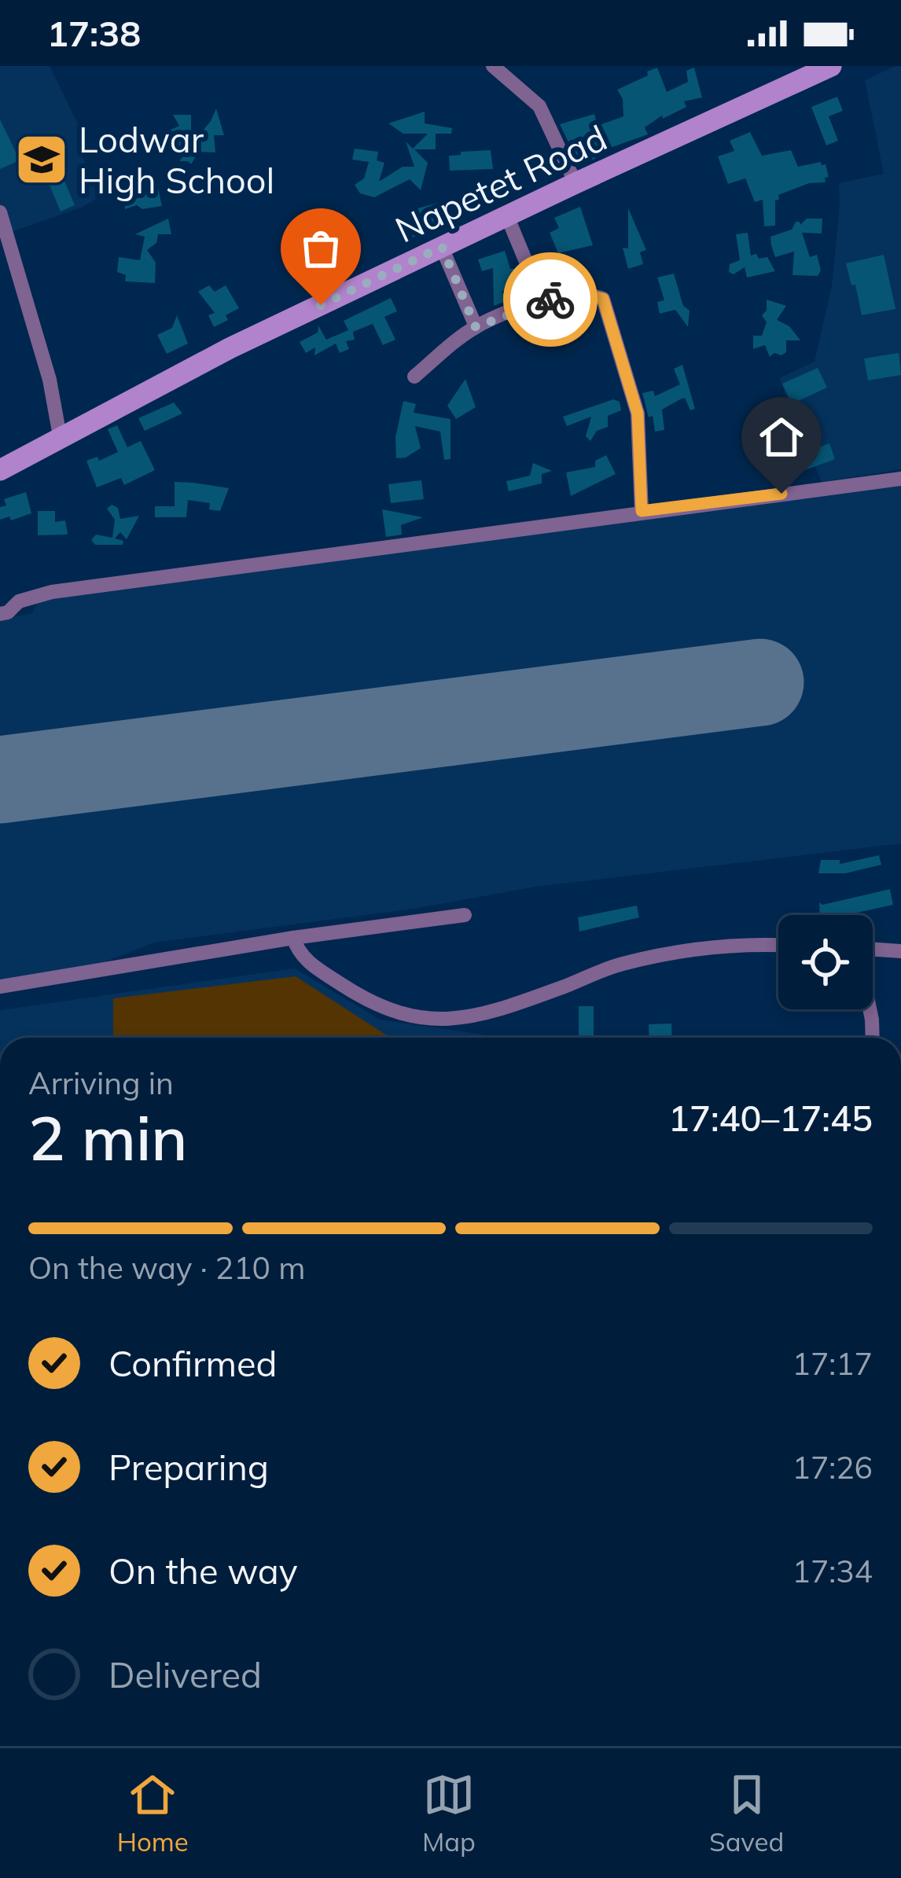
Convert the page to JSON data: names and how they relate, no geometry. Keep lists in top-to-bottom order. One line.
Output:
{"streets":{"main road":["Napetet Road"]},"places":{"school or university":["Lodwar High School"]},"page":{"status":"17:38","heading":["2 min","Arriving in","17:40–17:45"],"bar":"On the way · 210 m","list":[["Confirmed","17:17"],["Preparing","17:26"],["On the way","17:34"],"Delivered"],"tabs":["Home","Map","Saved"]}}
